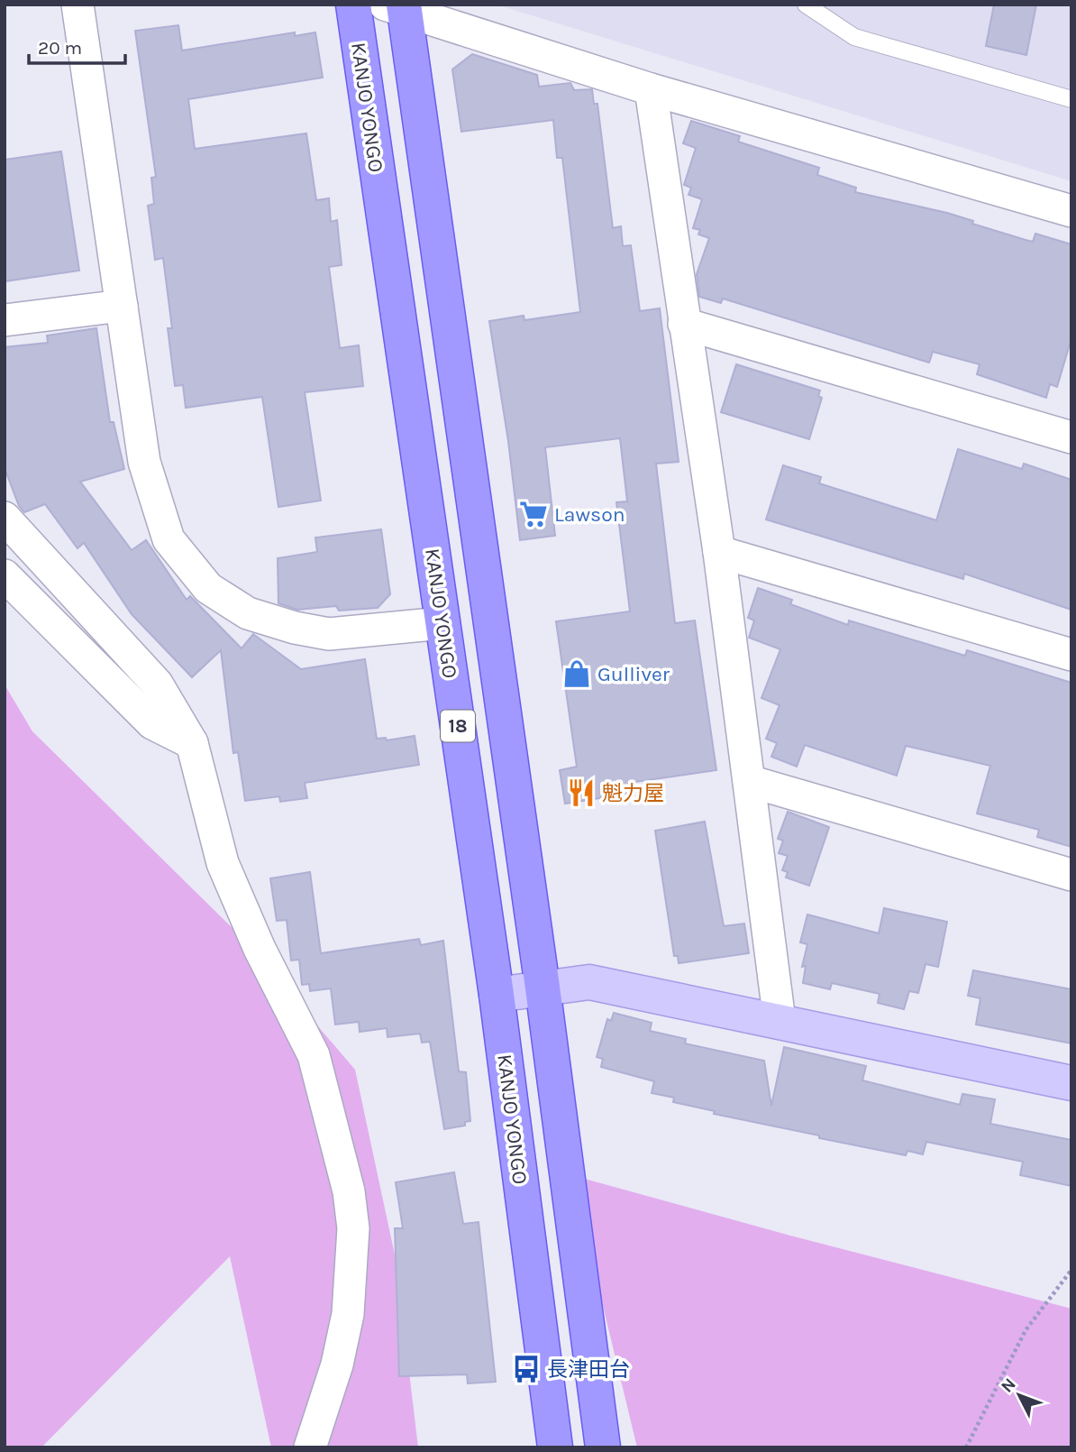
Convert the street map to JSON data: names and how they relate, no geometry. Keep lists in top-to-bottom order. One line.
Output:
{"streets":{"main road":["KANJO YONGO","18"]},"places":{"supermarket":["Lawson"],"shop":["Gulliver"],"restaurant":["魁力屋"],"bus stop":["長津田台"]},"scale_bar":"20 m","north":"top left"}
